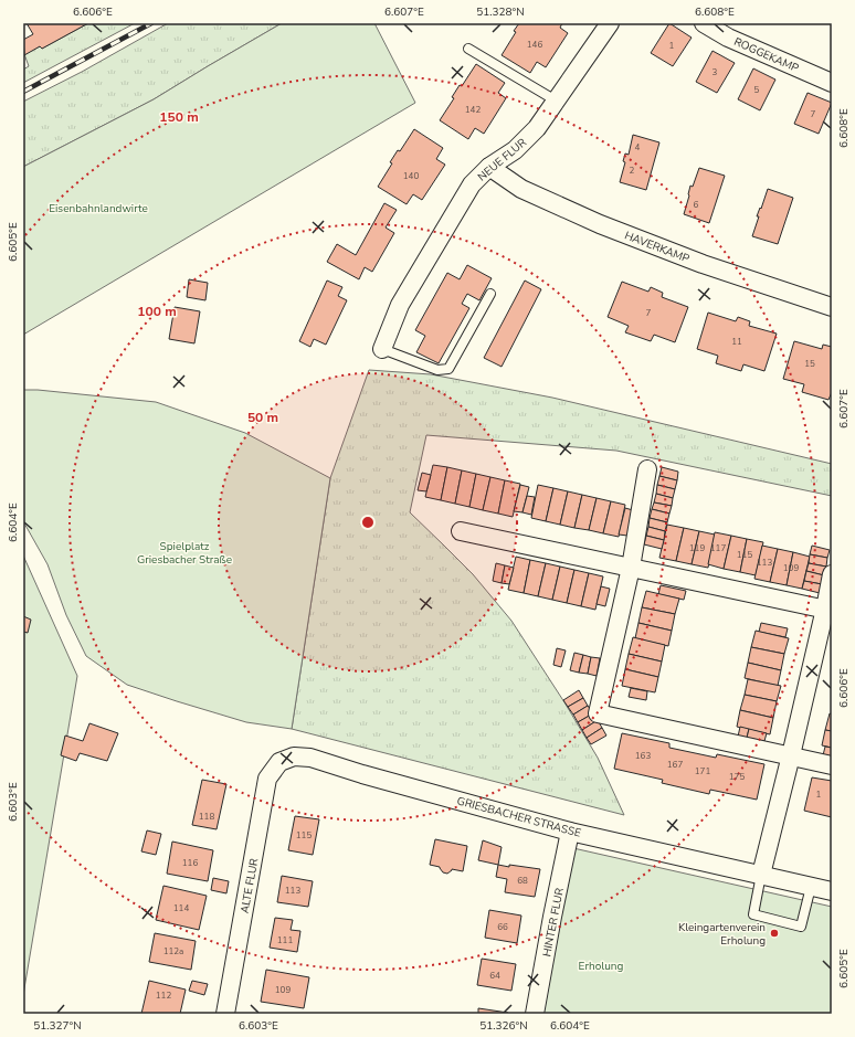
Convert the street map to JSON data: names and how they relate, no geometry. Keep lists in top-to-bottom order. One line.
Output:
{"streets":{"street":["ROGGEKAMP","NEUE FLUR","HAVERKAMP","GRIESBACHER STRASSE","ALTE FLUR","HINTER FLUR"]},"crossings":[["NEUE FLUR","HAVERKAMP"],["GRIESBACHER STRASSE","ALTE FLUR"],["GRIESBACHER STRASSE","HINTER FLUR"]],"parks":["Eisenbahnlandwirte","Spielplatz Griesbacher Straße","Erholung"],"places":["Kleingartenverein Erholung"],"house_numbers":["146","1","3","5","142","7","4","2","140","6","7","11","15","119","117","115","113","109","163","167","171","175","1","118","115","116","68","113","114","66","111","112a","64","109","112"],"coordinates":["6.606°E","6.607°E","51.328°N","6.608°E","6.605°E","6.604°E","6.603°E","51.327°N","51.326°N"],"rings":["150 m","100 m","50 m"]}
